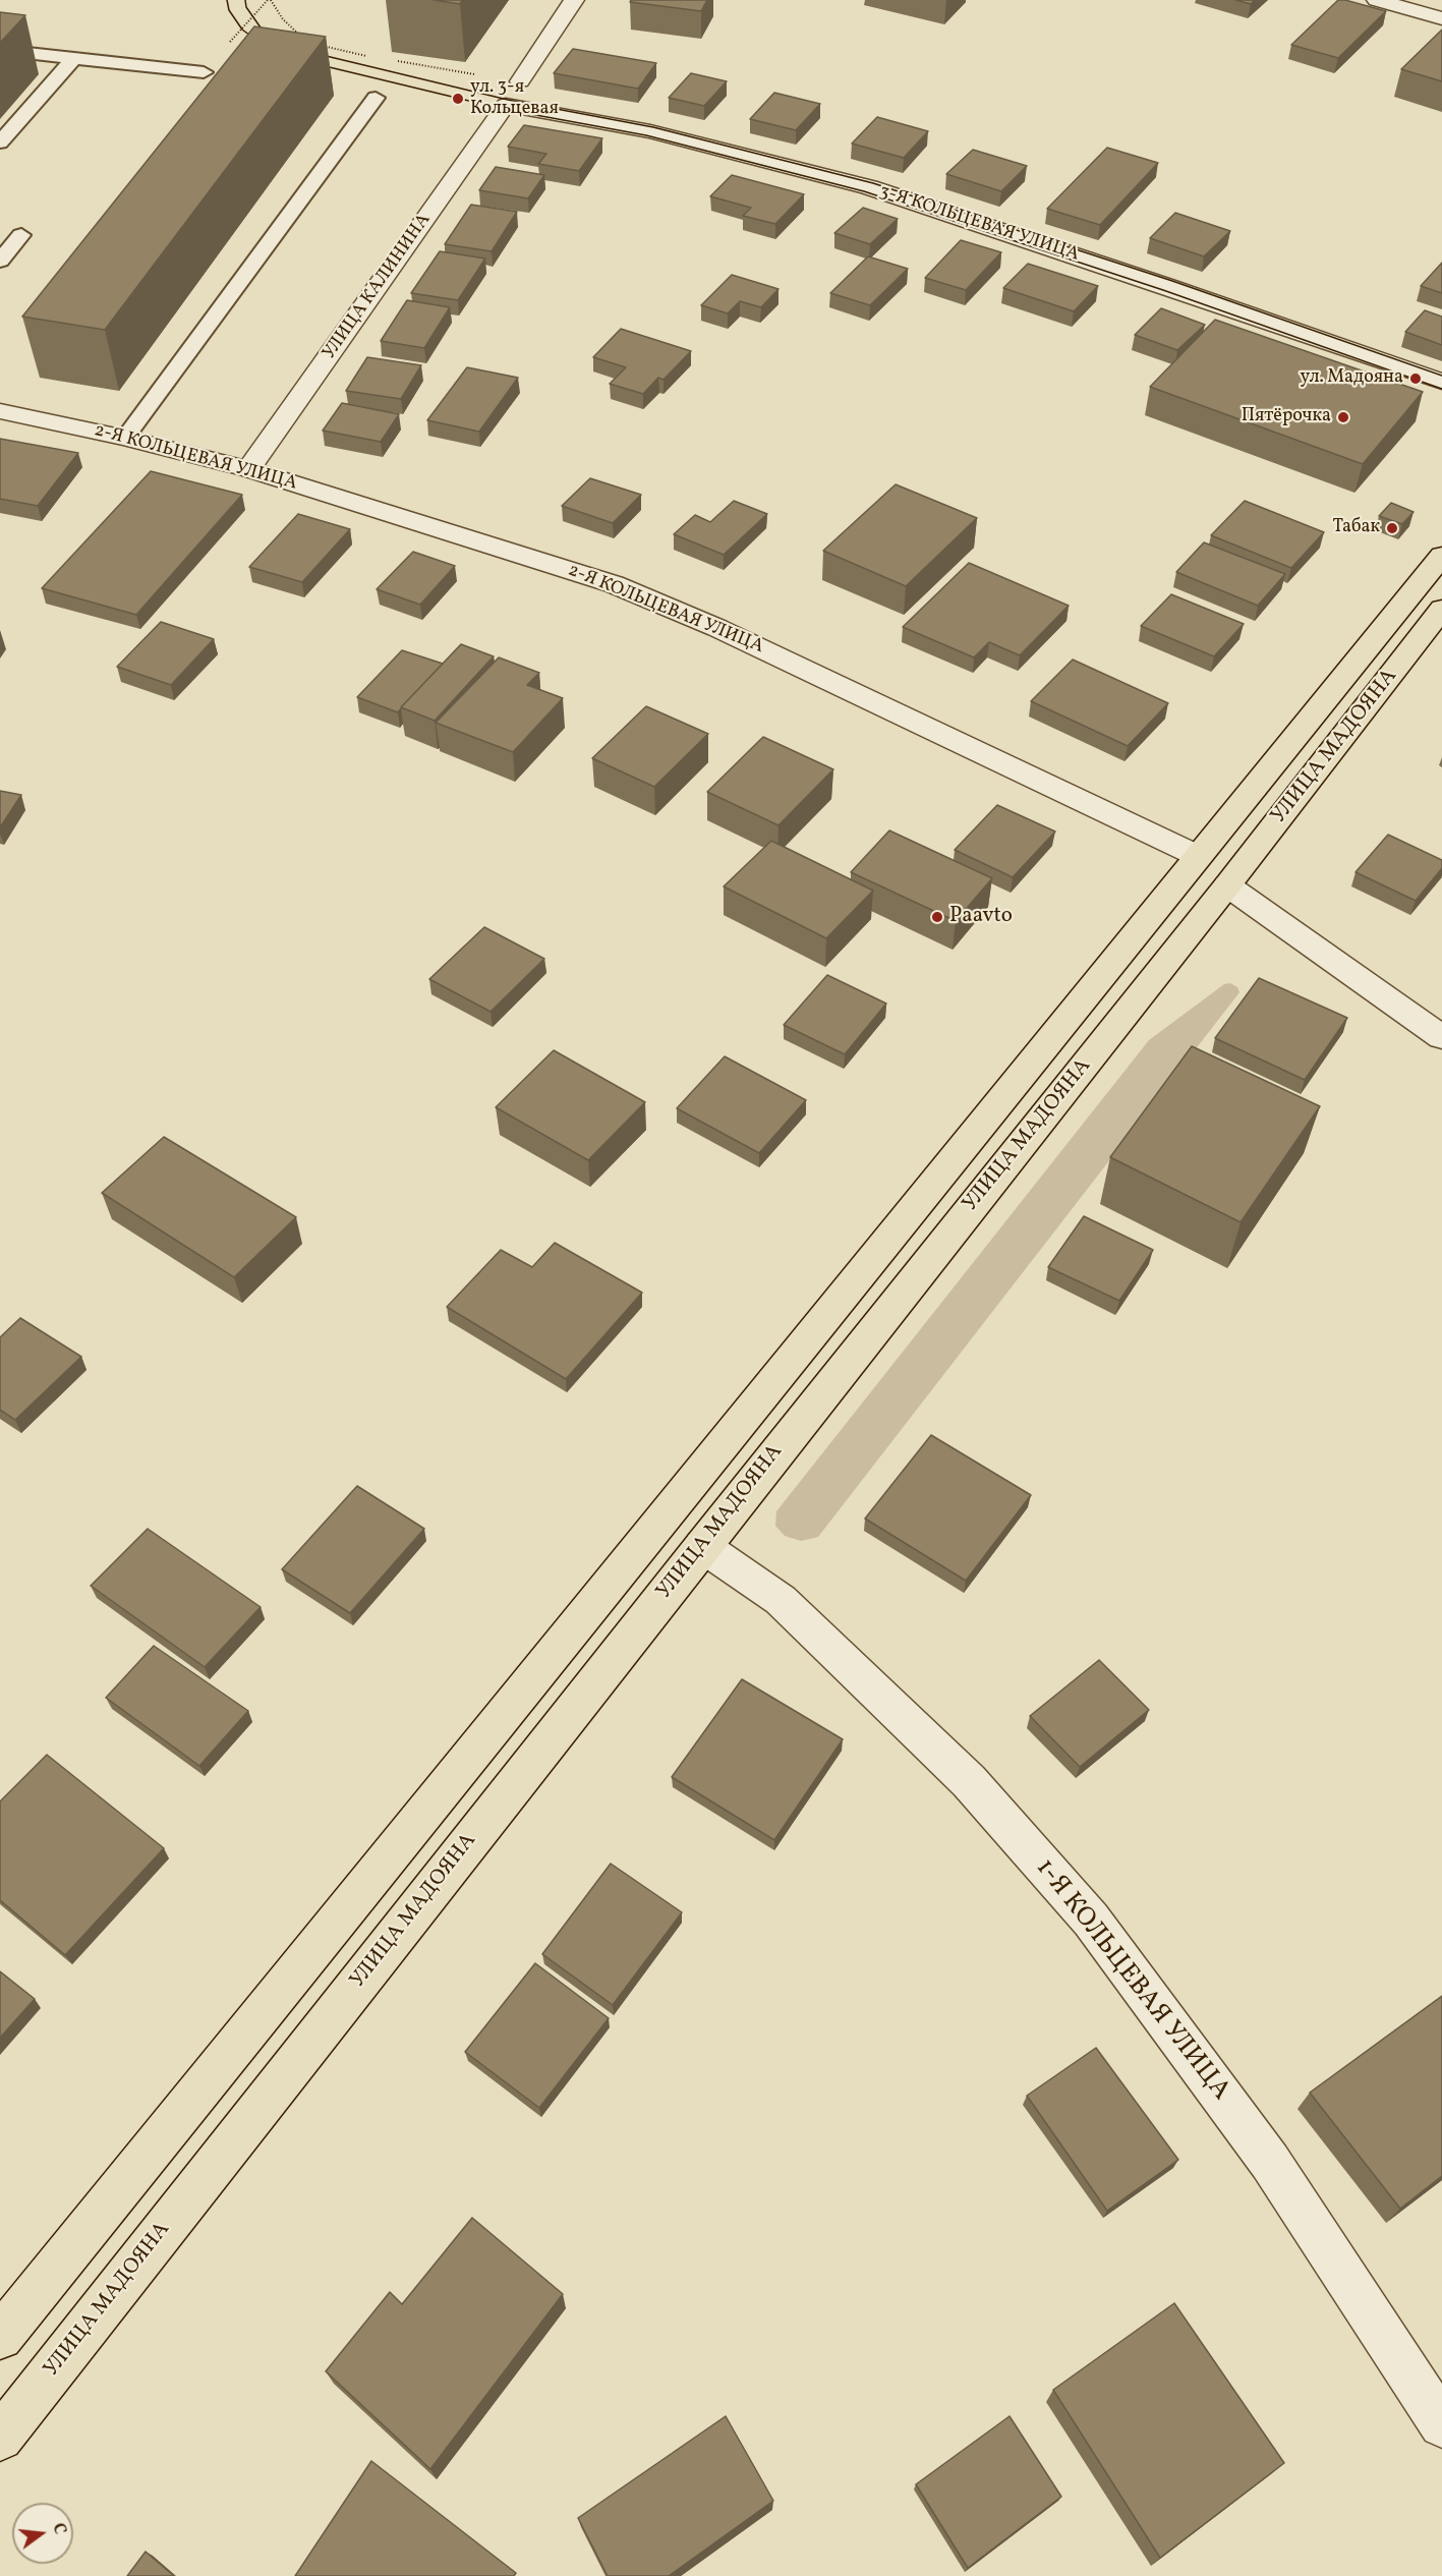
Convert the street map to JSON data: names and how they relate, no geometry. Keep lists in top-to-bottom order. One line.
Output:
{"streets":{"main road":["УЛИЦА МАДОЯНА"],"street":["3-Я КОЛЬЦЕВАЯ УЛИЦА","УЛИЦА КАЛИНИНА","2-Я КОЛЬЦЕВАЯ УЛИЦА","1-Я КОЛЬЦЕВАЯ УЛИЦА"]},"crossings":[["3-Я КОЛЬЦЕВАЯ УЛИЦА","УЛИЦА КАЛИНИНА"],["УЛИЦА КАЛИНИНА","2-Я КОЛЬЦЕВАЯ УЛИЦА"],["2-Я КОЛЬЦЕВАЯ УЛИЦА","УЛИЦА МАДОЯНА"],["УЛИЦА МАДОЯНА","1-Я КОЛЬЦЕВАЯ УЛИЦА"]],"places":["ул. 3-я Кольцевая","ул. Мадояна","Пятёрочка","Табак","Paavto"],"north":"right"}
